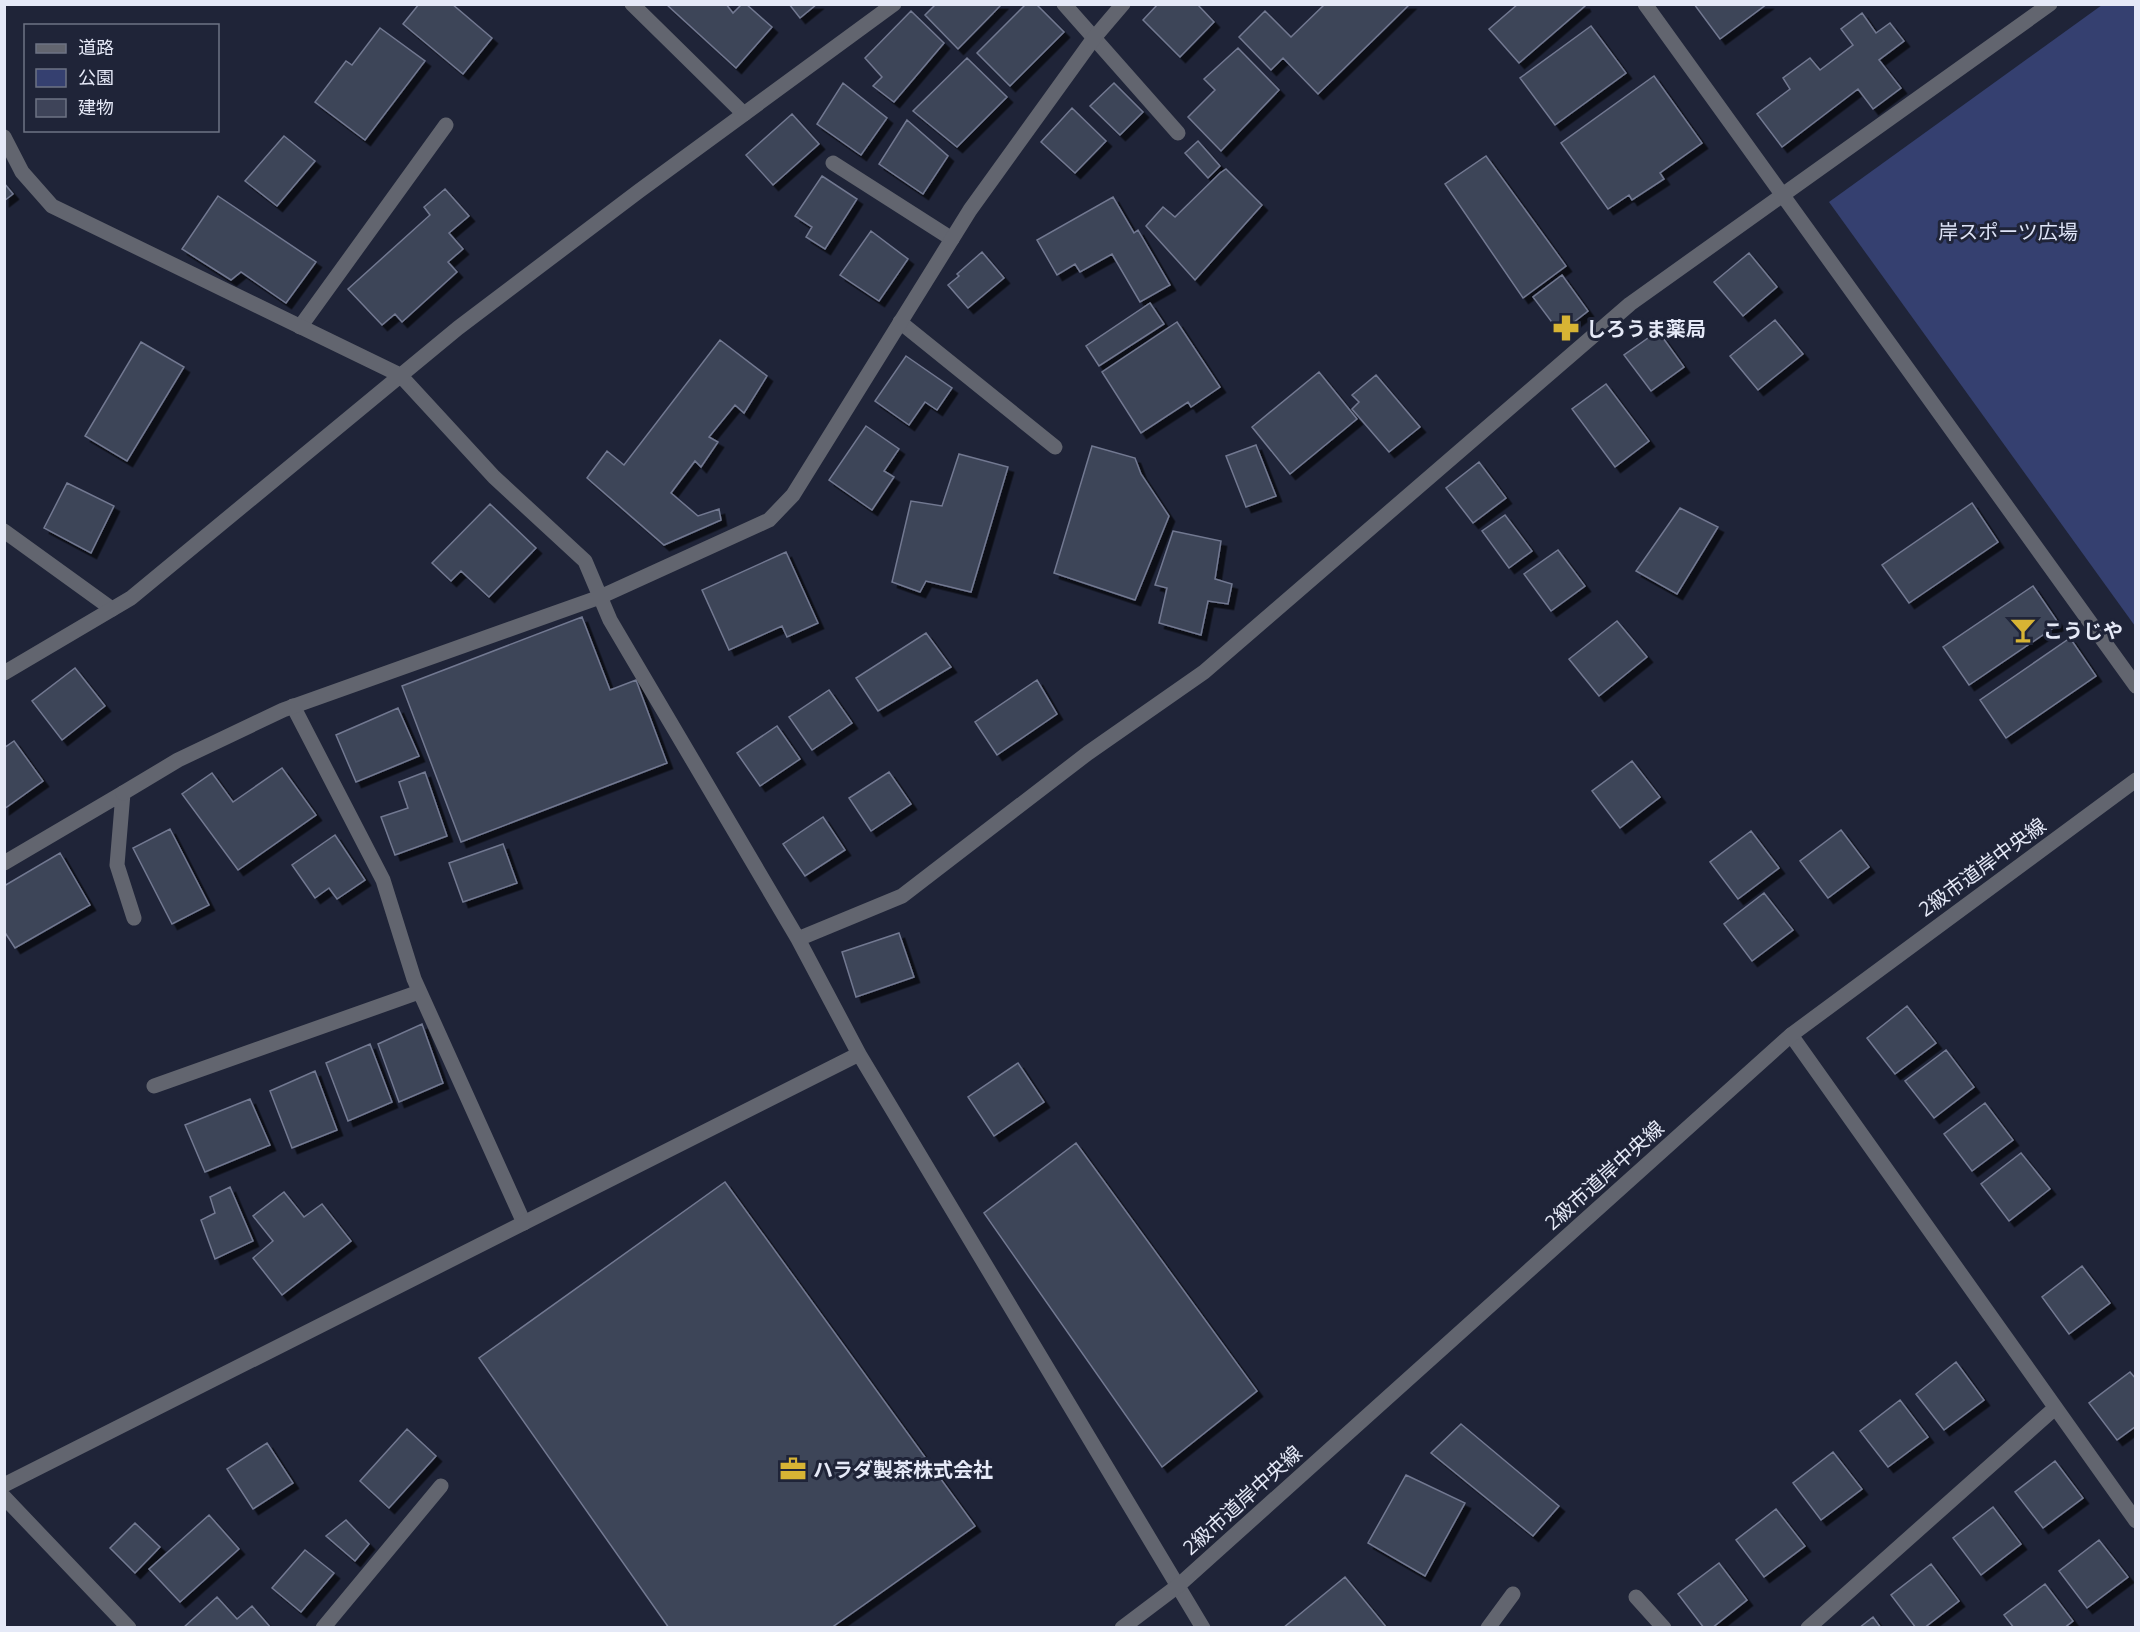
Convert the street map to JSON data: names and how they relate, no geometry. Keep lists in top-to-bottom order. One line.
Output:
{"streets":{"street":["2級市道岸中央線"]},"parks":["岸スポーツ広場"],"places":{"pharmacy":["しろうま薬局"],"bar":["こうじや"],"office":["ハラダ製茶株式会社"]},"legend":["道路","公園","建物"]}
